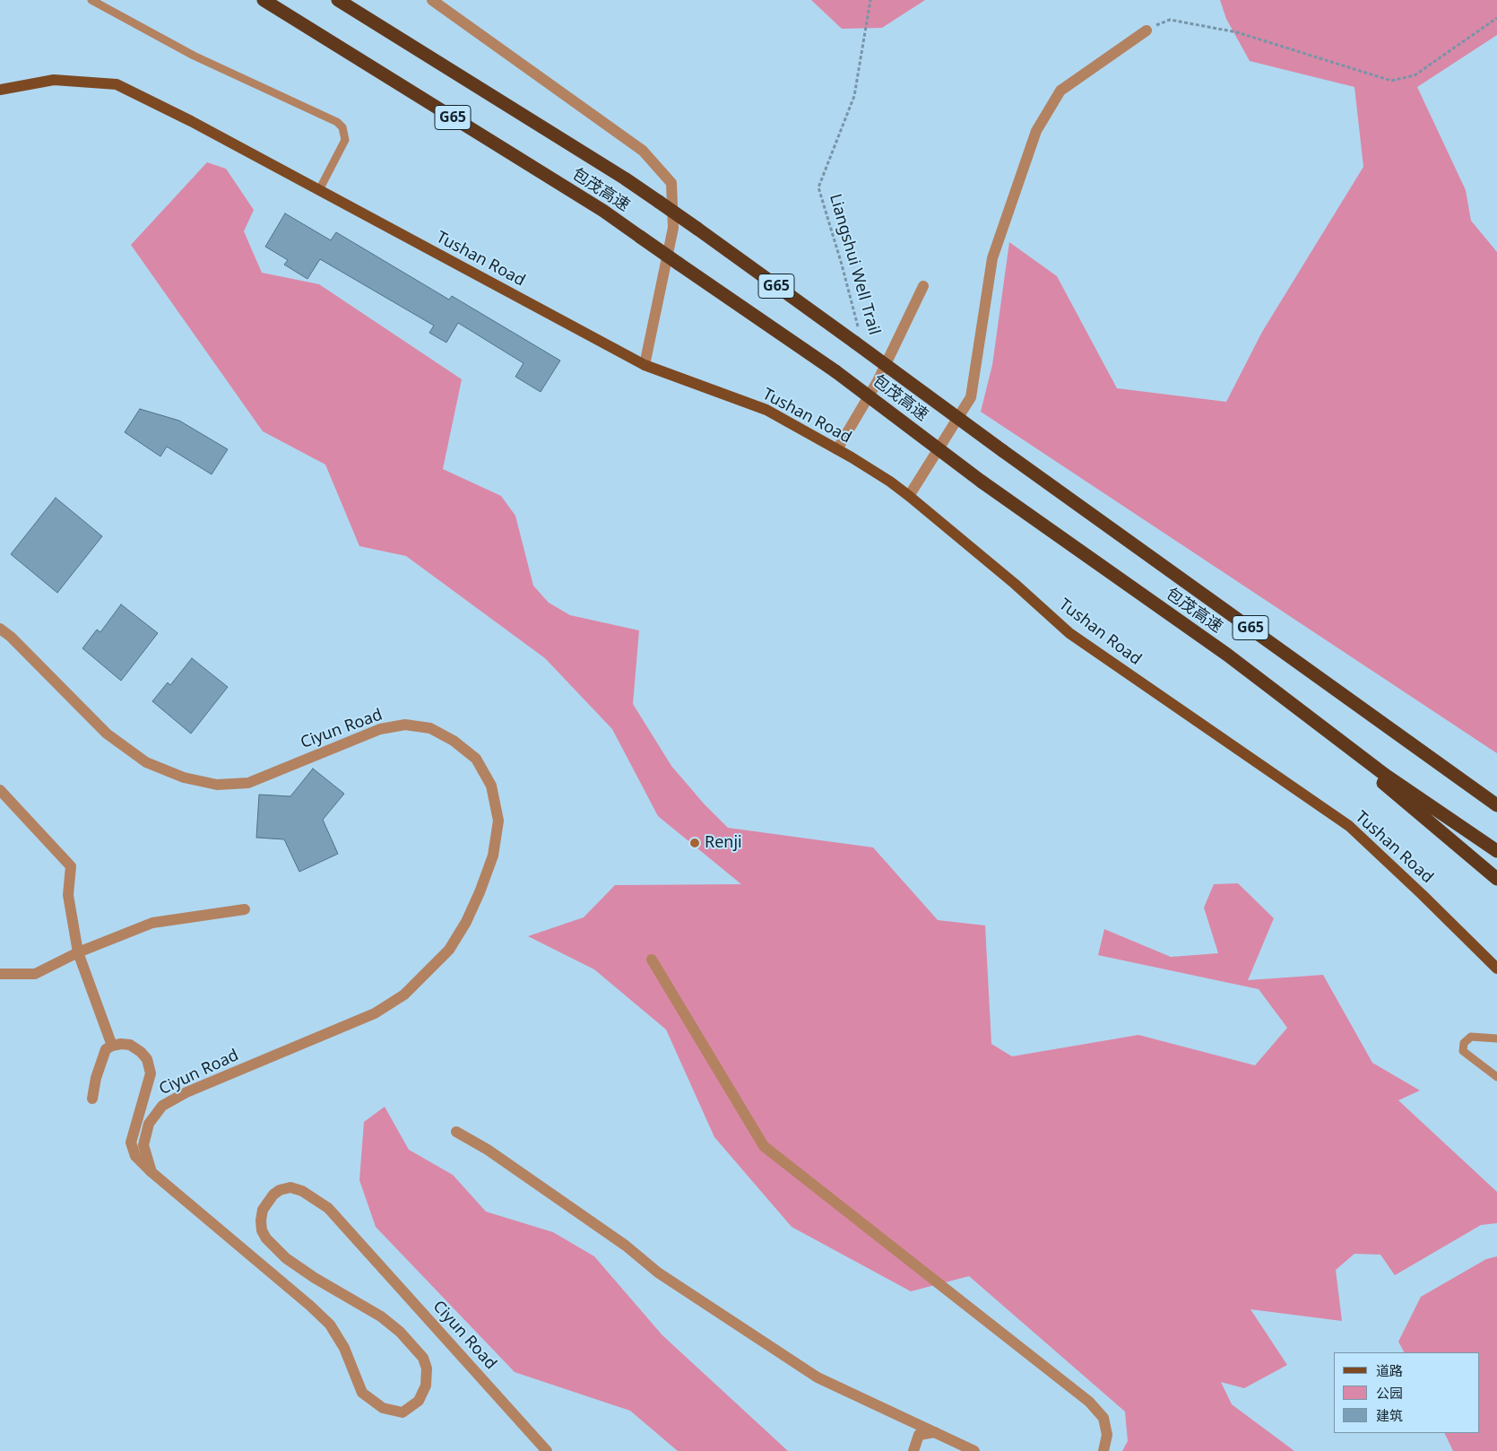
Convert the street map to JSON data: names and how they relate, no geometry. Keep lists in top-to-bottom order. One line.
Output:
{"streets":{"highway":["G65","包茂高速"],"main road":["Tushan Road"],"street":["Ciyun Road"],"path":["Liangshui Well Trail"]},"crossings":[["包茂高速","Liangshui Well Trail"]],"places":["Renji"],"legend":["道路","公园","建筑"]}
